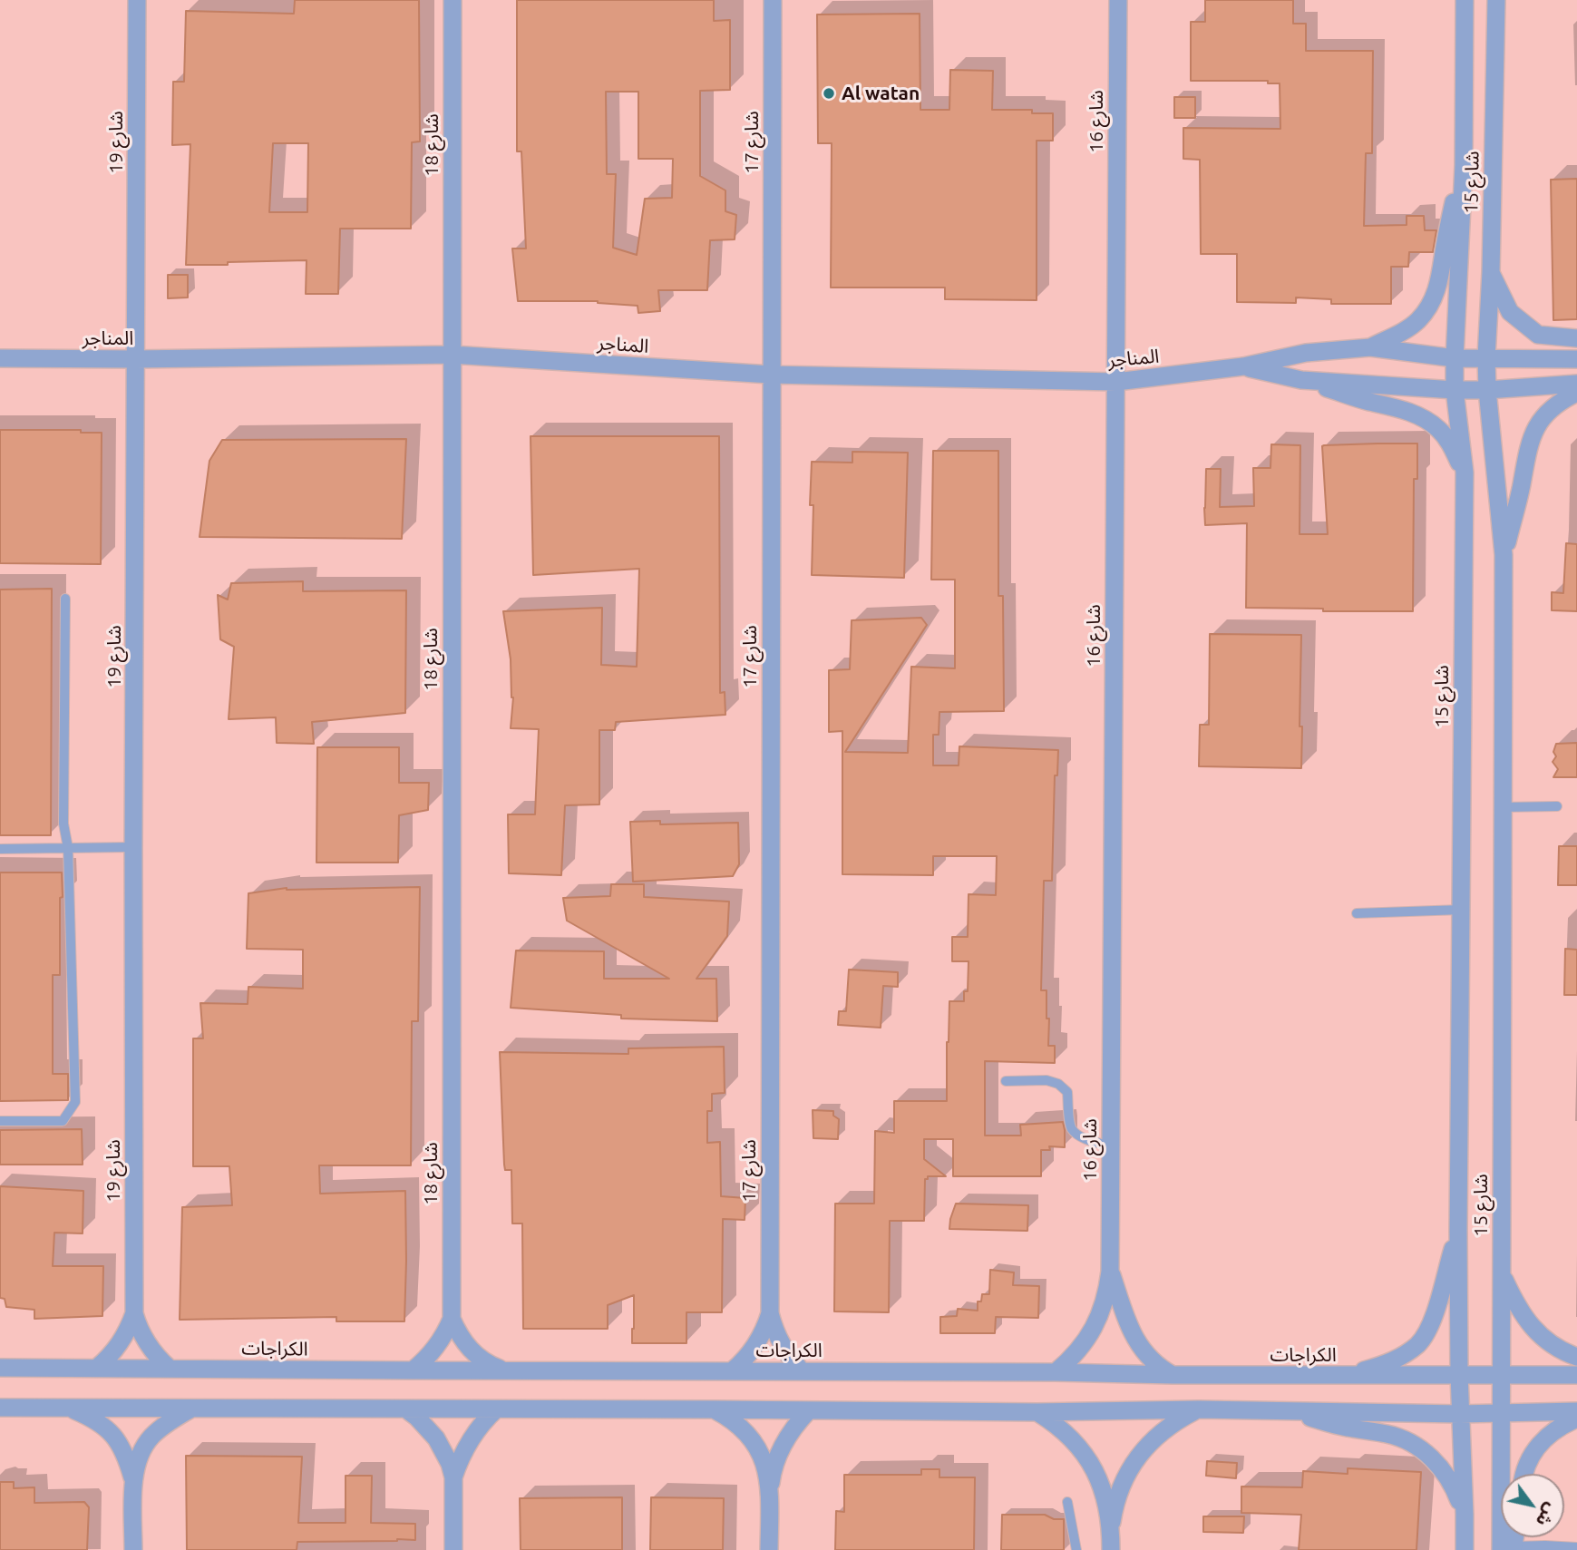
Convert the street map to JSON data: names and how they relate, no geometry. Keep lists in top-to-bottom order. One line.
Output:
{"streets":{"street":["شارع 16","شارع 19","شارع 17","شارع 18","شارع 15","المناجر","الكراجات"]},"crossings":[["شارع 16","المناجر"],["شارع 16","الكراجات"],["شارع 19","المناجر"],["شارع 19","الكراجات"],["شارع 17","المناجر"],["شارع 17","الكراجات"],["شارع 18","المناجر"],["شارع 18","الكراجات"],["شارع 15","المناجر"],["شارع 15","الكراجات"]],"places":["Al watan"],"north":"bottom right"}
